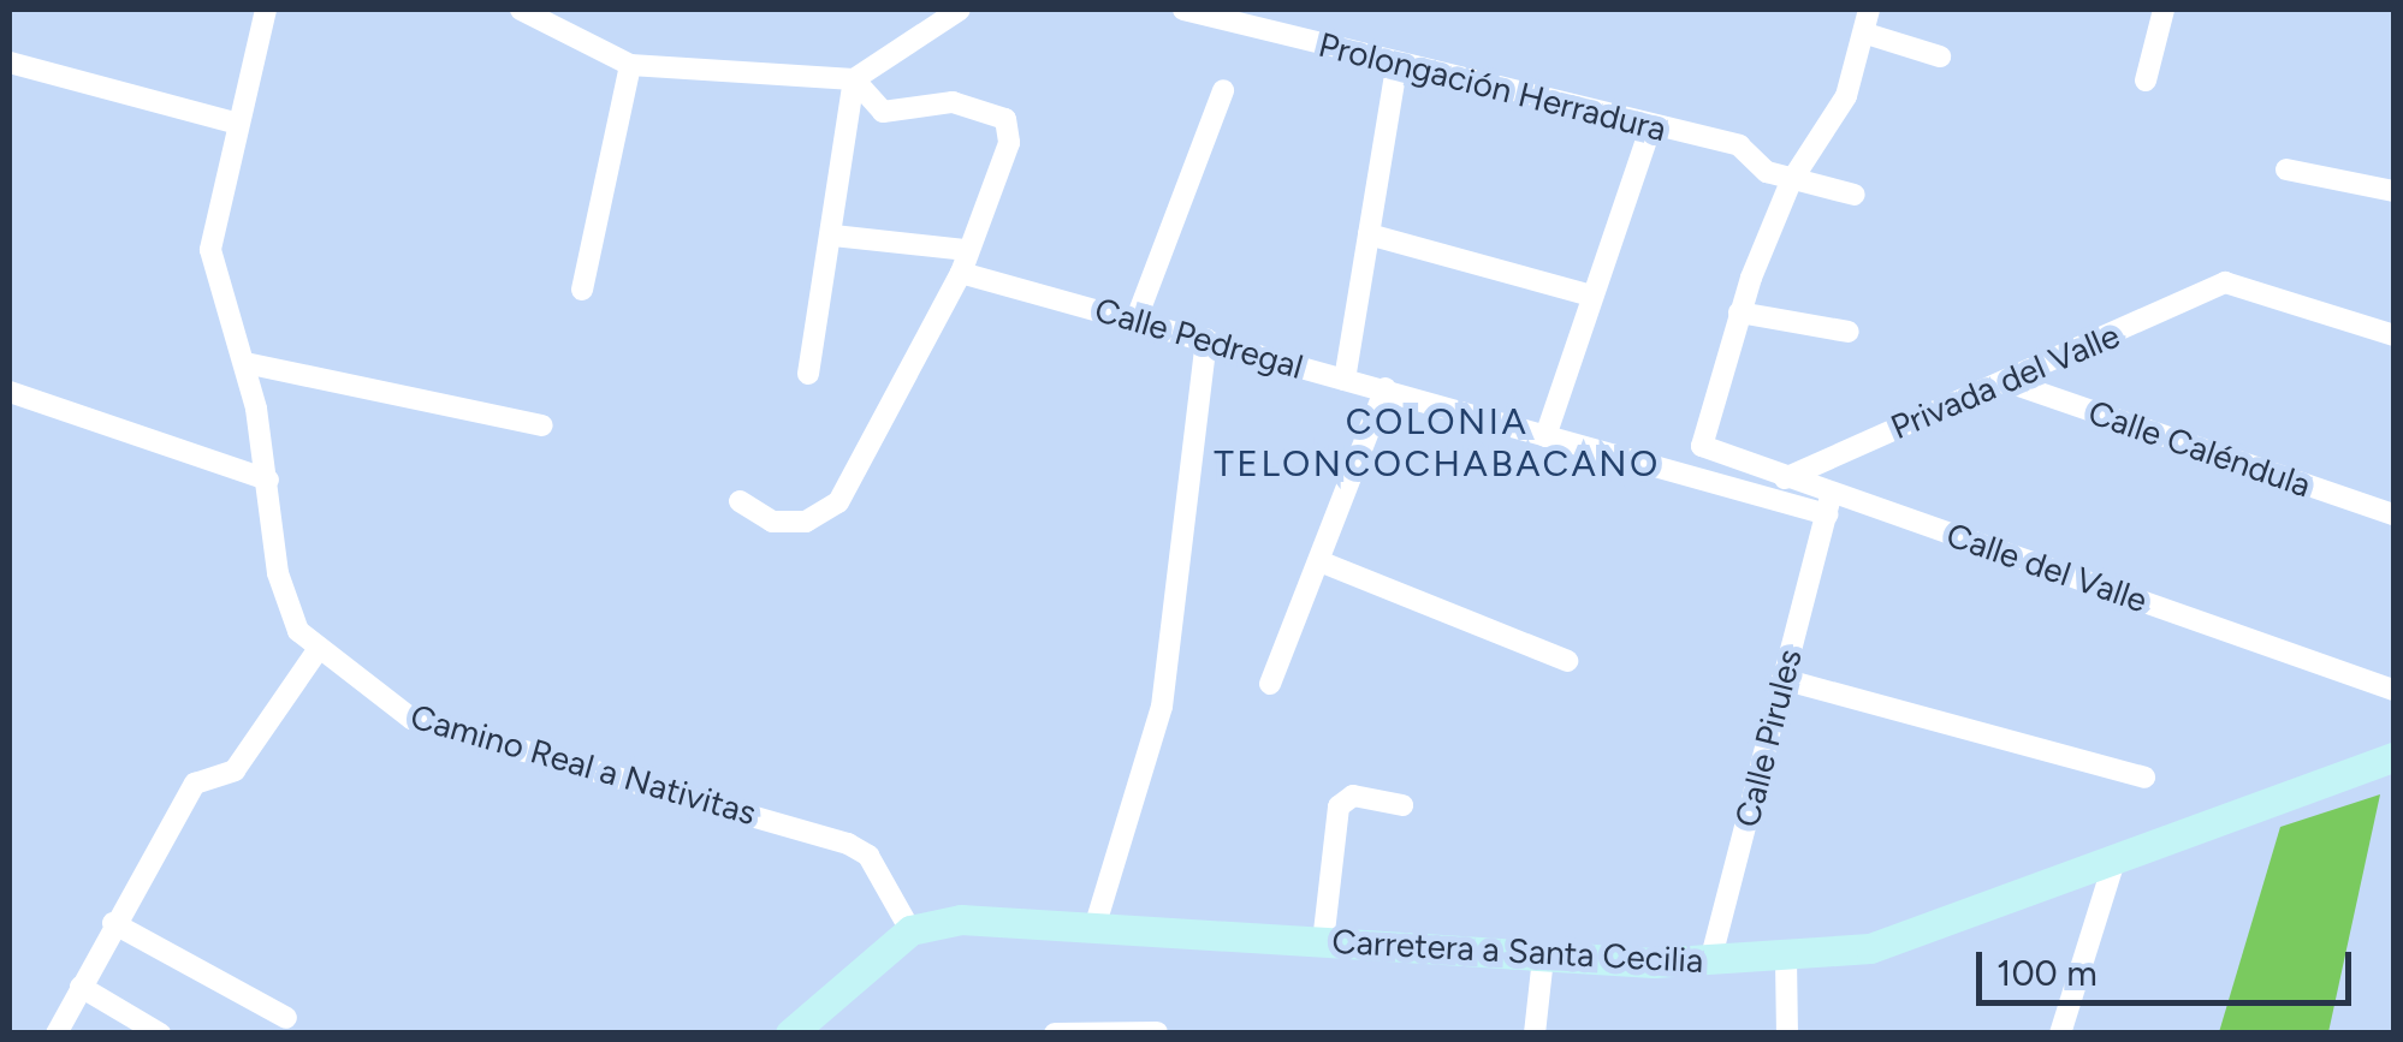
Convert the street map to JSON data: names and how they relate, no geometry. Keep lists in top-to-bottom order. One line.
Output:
{"streets":{"main road":["Carretera a Santa Cecilia"],"street":["Prolongación Herradura","Calle Pedregal","Privada del Valle","Calle Caléndula","Calle del Valle","Calle Pirules","Camino Real a Nativitas"]},"crossings":[["Calle Pedregal","Calle del Valle"],["Calle Pedregal","Calle Pirules"],["Privada del Valle","Calle Caléndula"],["Privada del Valle","Calle del Valle"],["Calle del Valle","Calle Pirules"],["Calle Pirules","Carretera a Santa Cecilia"],["Camino Real a Nativitas","Carretera a Santa Cecilia"]],"districts":["COLONIA TELONCOCHABACANO"],"scale_bar":"100 m"}
